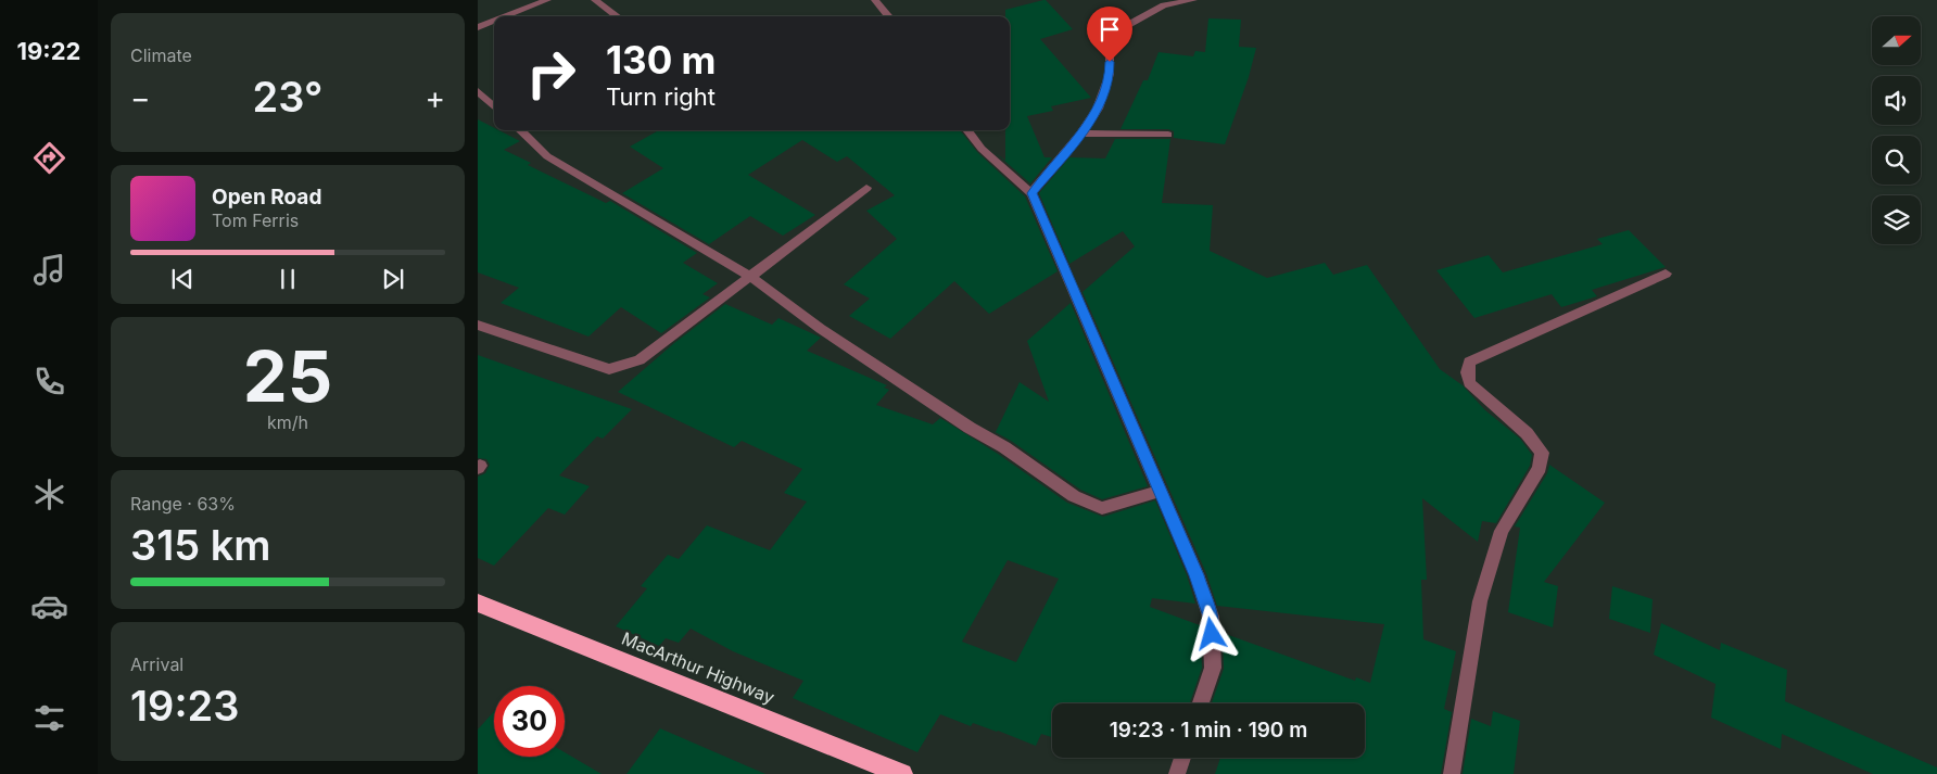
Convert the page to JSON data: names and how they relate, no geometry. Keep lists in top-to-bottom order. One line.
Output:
{"streets":{"highway":["MacArthur Highway"]},"north":"right","page":{"tabs":"19:22","tile":["Climate",["25","km/h"],["Range · 63%","315 km"],["Arrival","19:23"]],"turn":["130 m","Turn right"],"heat":["−","23°","+"],"song":["Open Road","Tom Ferris"],"limit":"30","trip":"19:23 · 1 min · 190 m"}}
